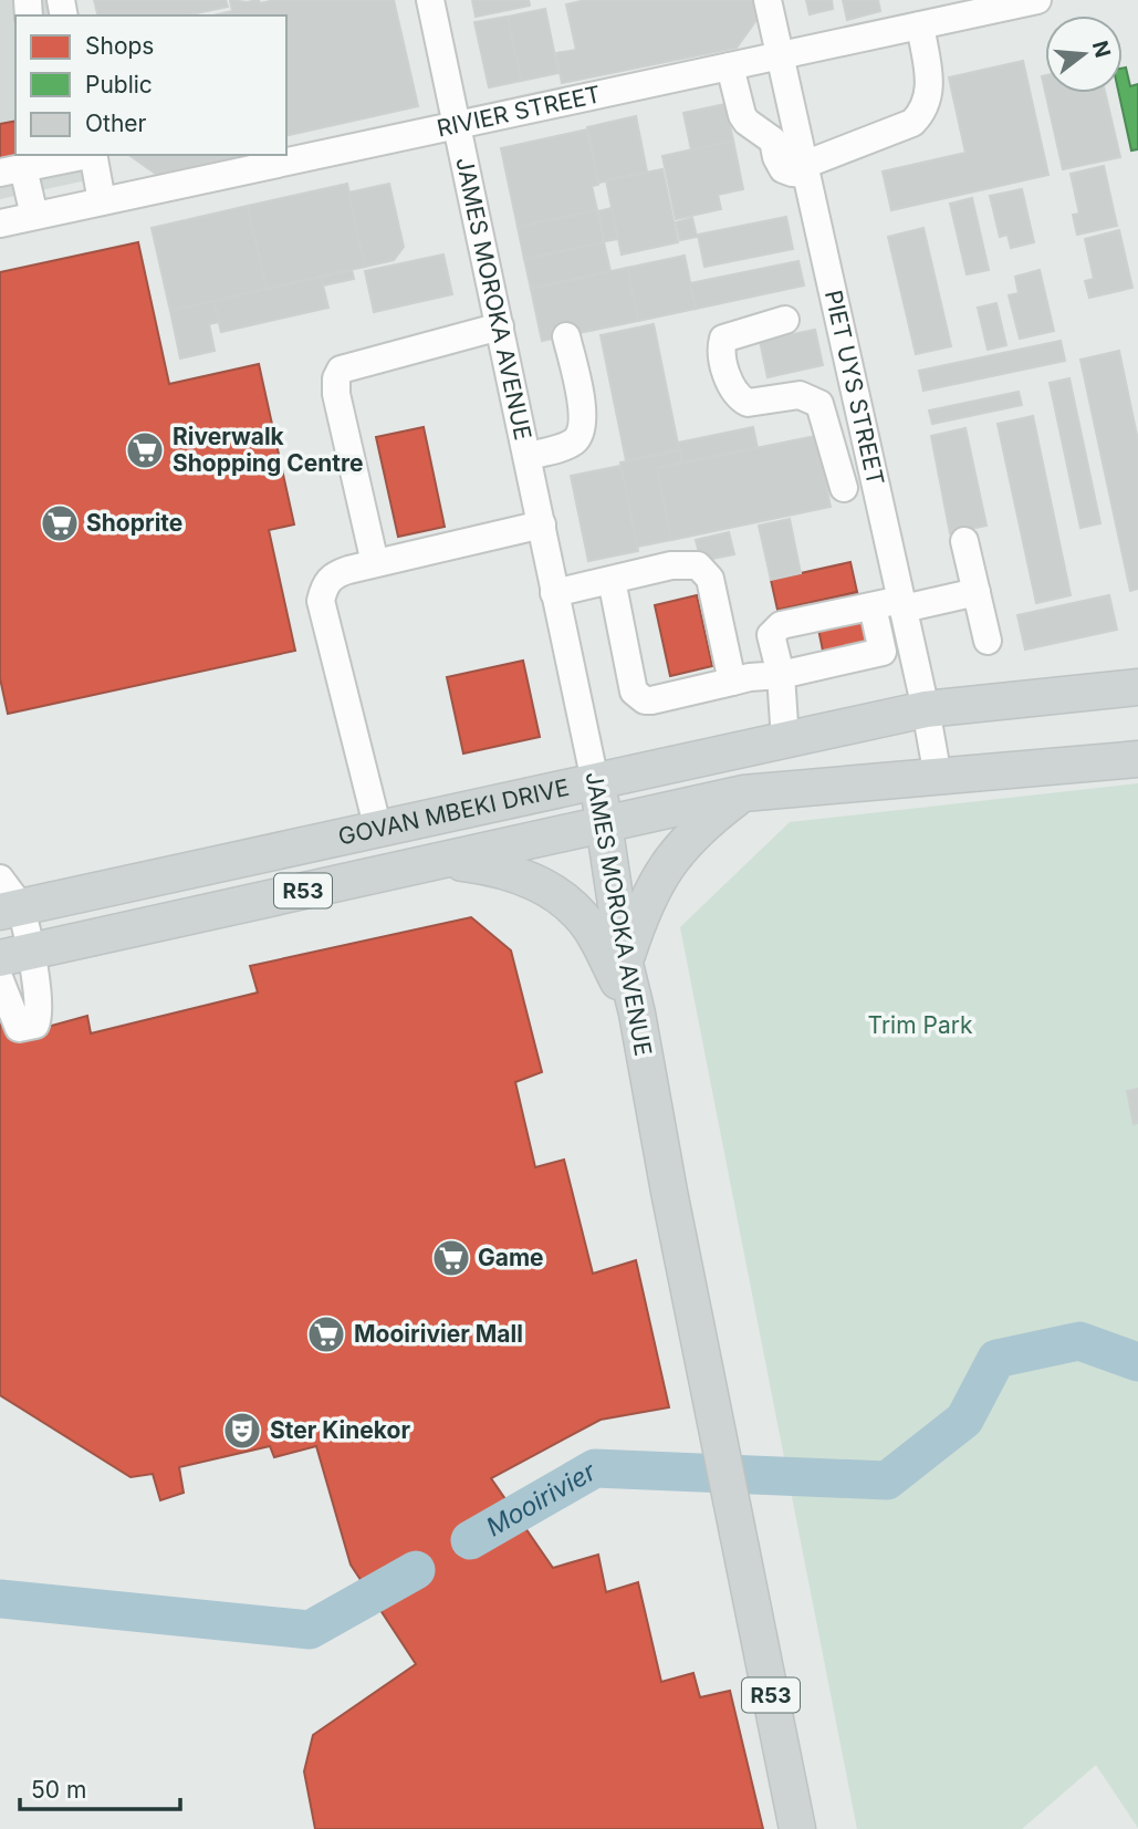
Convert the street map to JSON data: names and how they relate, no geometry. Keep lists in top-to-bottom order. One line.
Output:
{"streets":{"main road":["JAMES MOROKA AVENUE","GOVAN MBEKI DRIVE","R53"],"street":["RIVIER STREET","PIET UYS STREET"]},"crossings":[["RIVIER STREET","JAMES MOROKA AVENUE"],["RIVIER STREET","PIET UYS STREET"],["JAMES MOROKA AVENUE","GOVAN MBEKI DRIVE"],["PIET UYS STREET","GOVAN MBEKI DRIVE"]],"water":["Mooirivier"],"parks":["Trim Park"],"places":{"supermarket":["Riverwalk Shopping Centre","Shoprite","Game","Mooirivier Mall"],"theatre":["Ster Kinekor"]},"legend":["Shops","Public","Other"],"scale_bar":"50 m","north":"right"}
